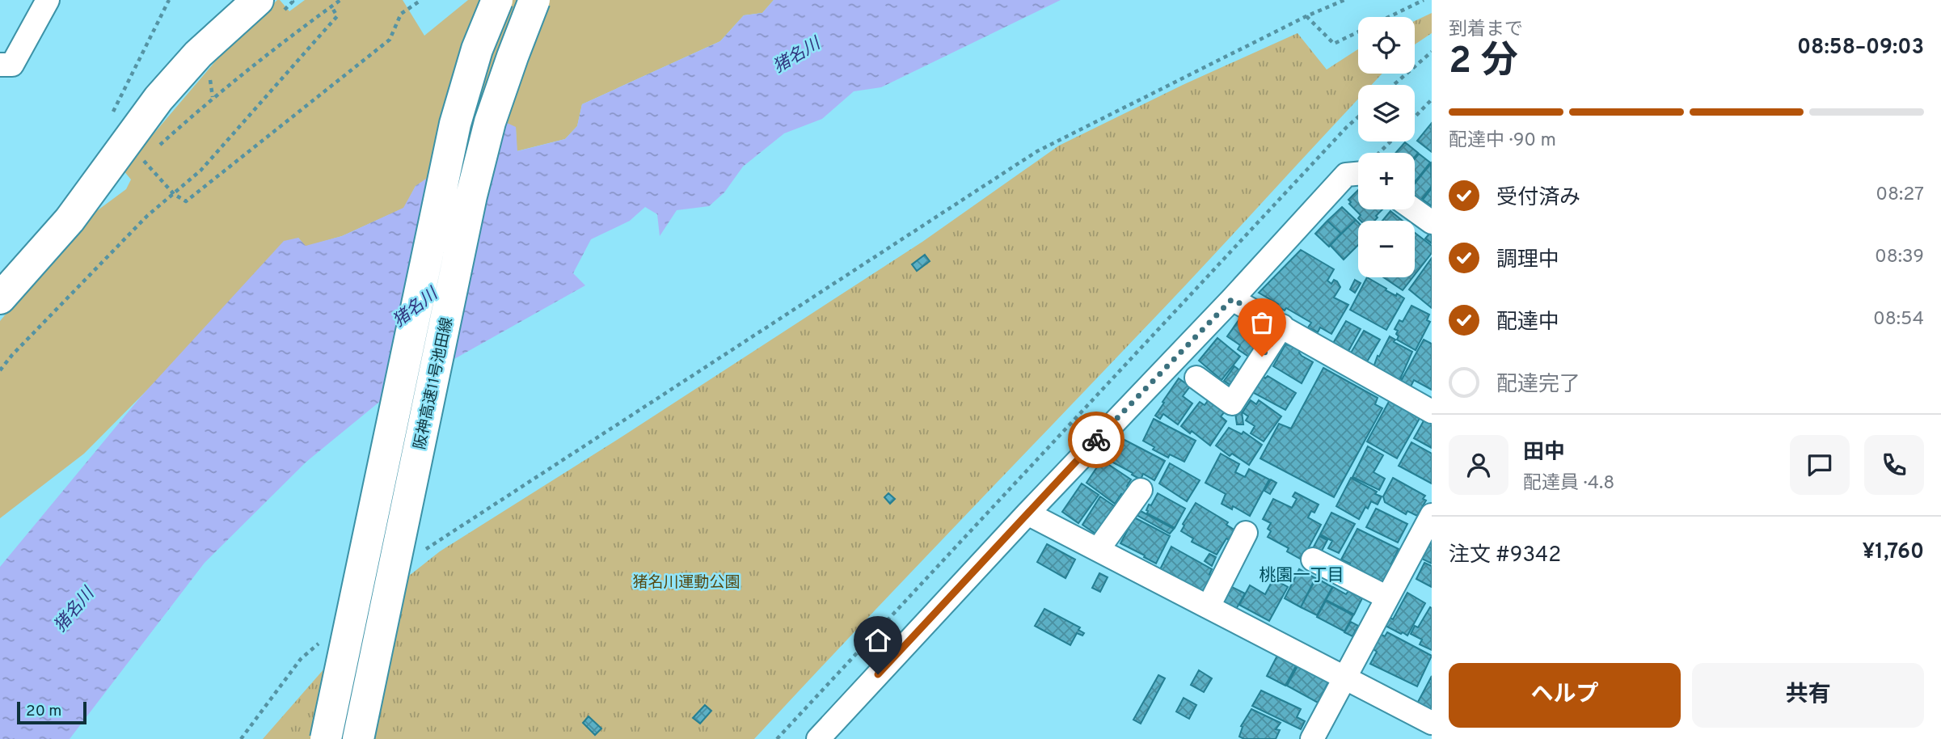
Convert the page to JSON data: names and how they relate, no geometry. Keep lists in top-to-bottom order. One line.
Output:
{"streets":{"main road":["阪神高速11号池田線"]},"districts":["桃園一丁目"],"water":["猪名川"],"parks":["猪名川運動公園"],"scale_bar":"20 m","page":{"heading":["2 分","到着まで","08:58–09:03"],"panel":["田中","配達員 · 4.8","注文 #9342","¥1,760"],"map_buttons":["+","−"],"bar":"配達中 · 90 m","list":[["受付済み","08:27"],["調理中","08:39"],["配達中","08:54"],"配達完了"],"buttons":["ヘルプ","共有"],"scale":"20 m"}}
